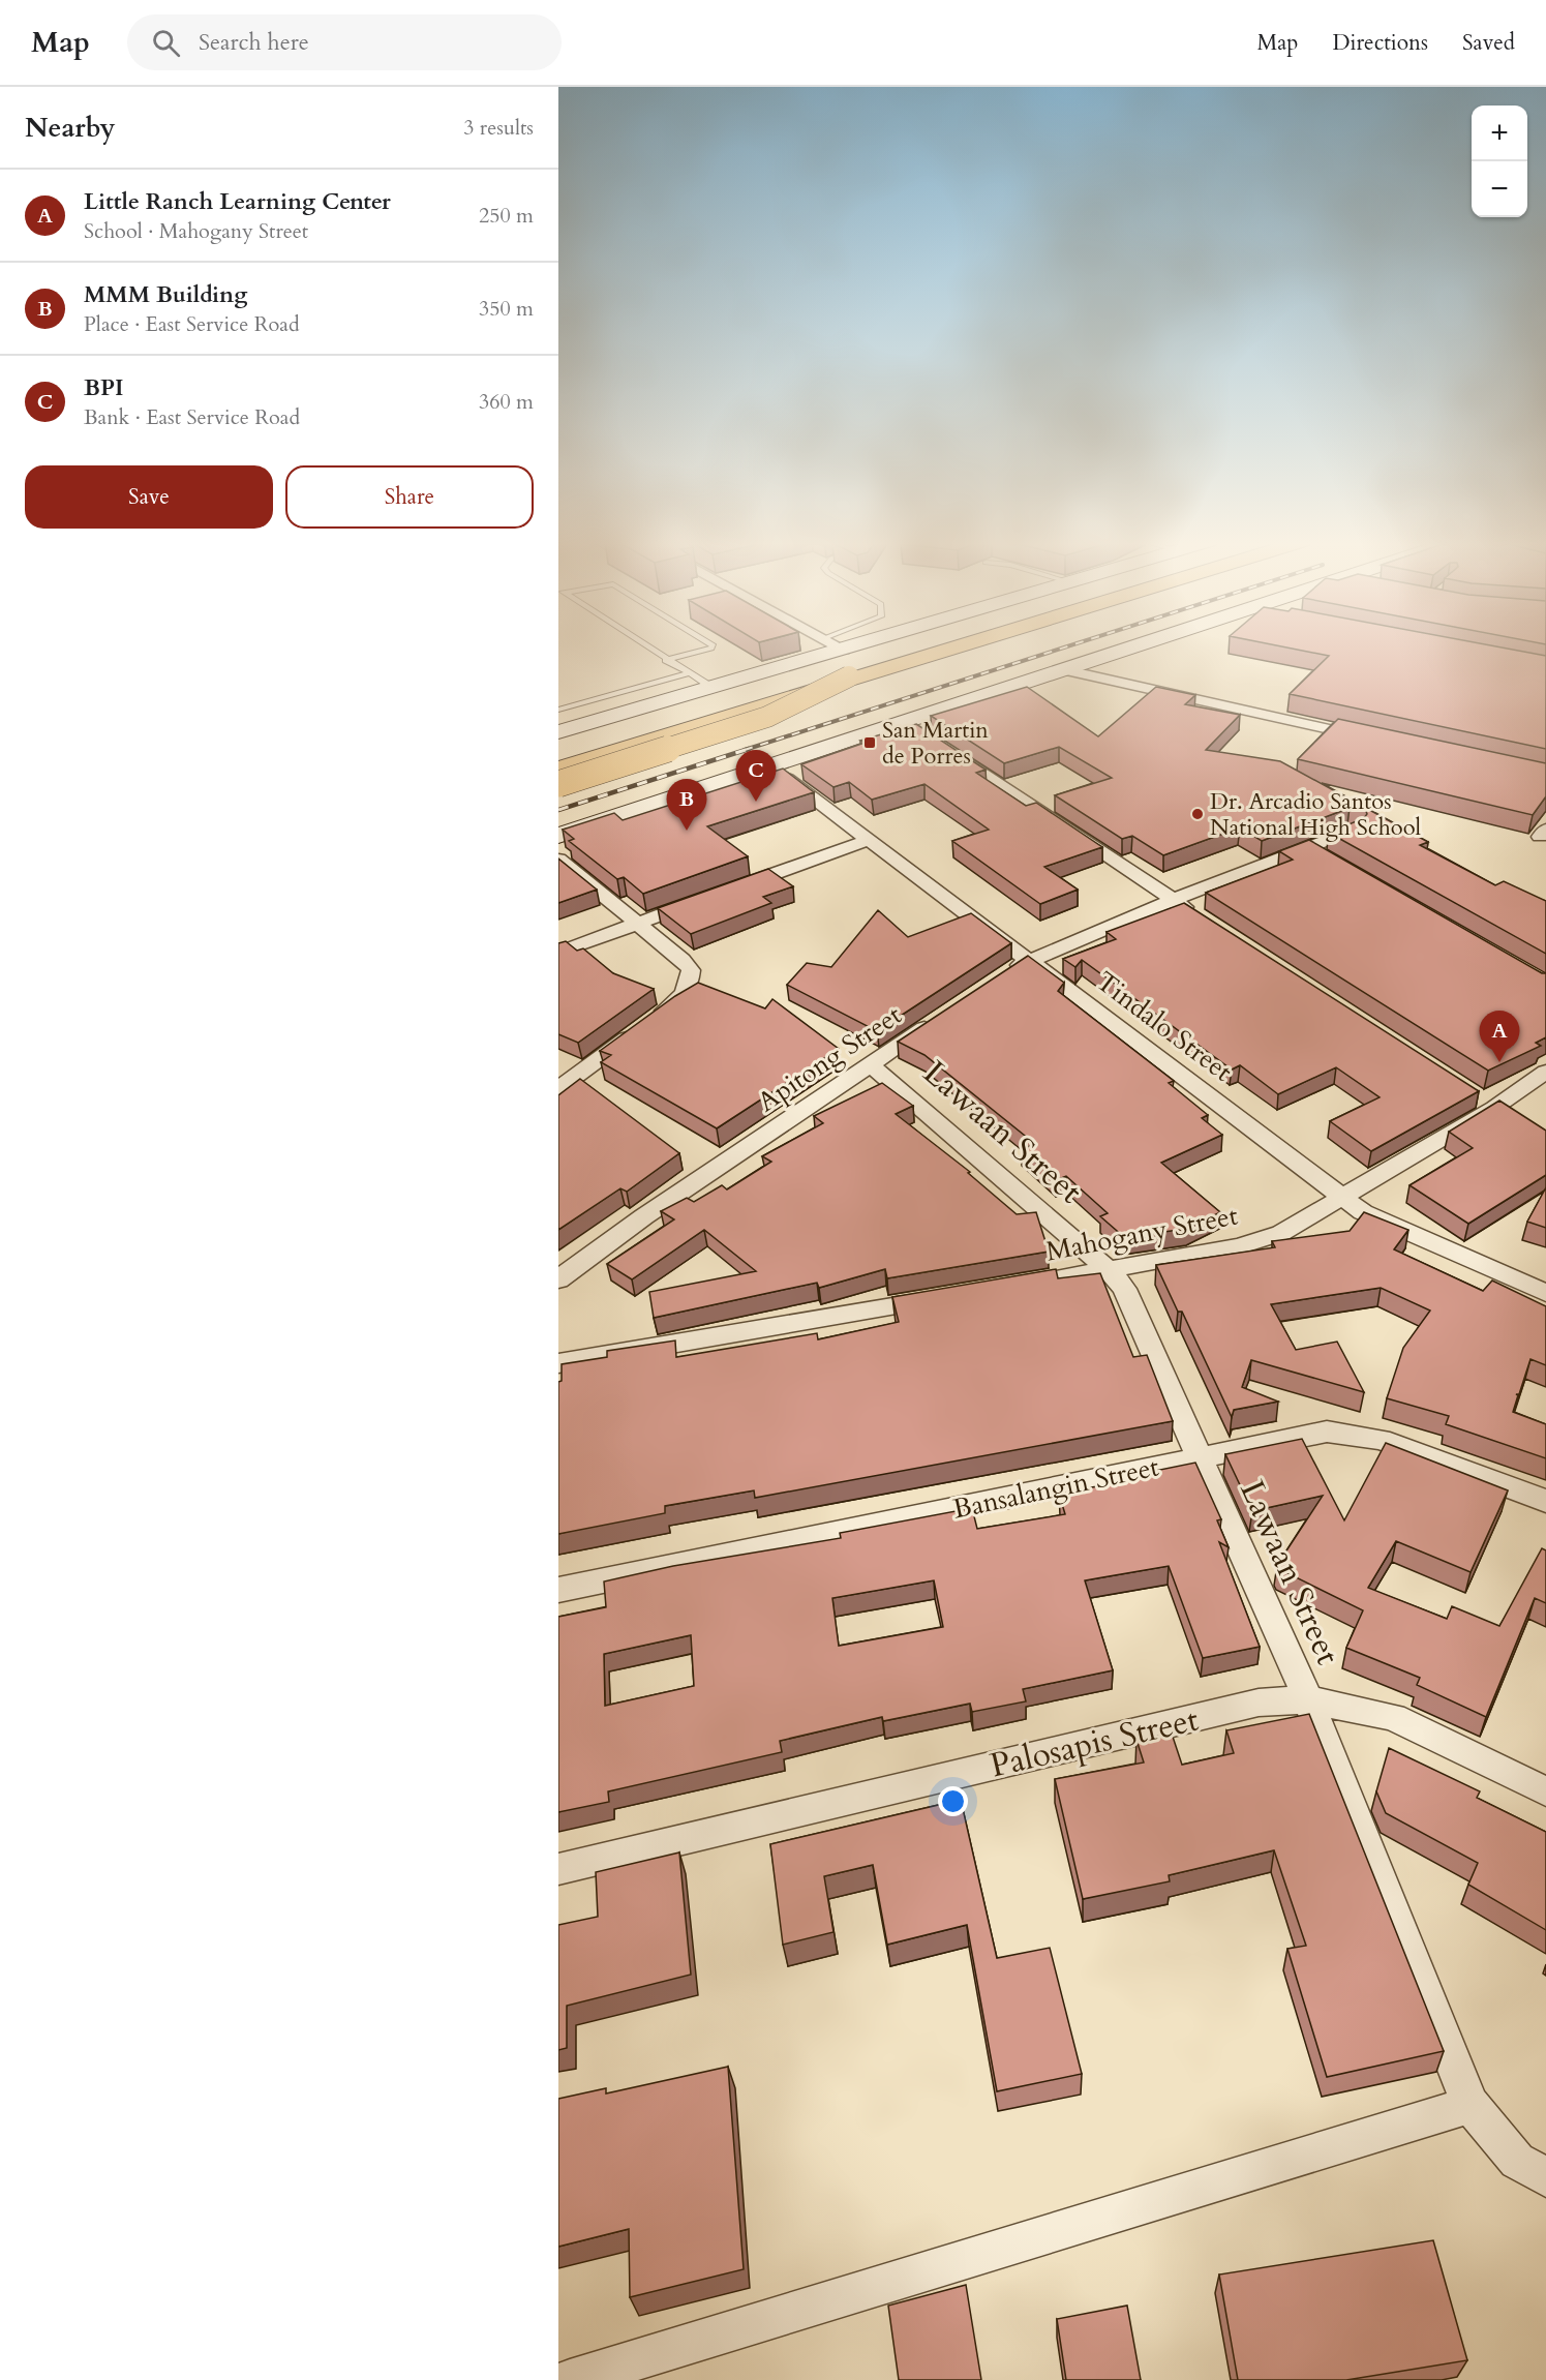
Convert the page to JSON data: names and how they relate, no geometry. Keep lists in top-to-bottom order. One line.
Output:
{"streets":{"street":["Tindalo Street","Apitong Street","Lawaan Street","Mahogany Street","Bansalangin Street","Palosapis Street"]},"crossings":[["Tindalo Street","Mahogany Street"],["Apitong Street","Lawaan Street"],["Lawaan Street","Mahogany Street"],["Lawaan Street","Bansalangin Street"],["Lawaan Street","Palosapis Street"]],"places":{"transit":["San Martin de Porres"],"other":["Dr. Arcadio Santos National High School"]},"page":{"header":"Map","search":"Search here","nav":["Map","Directions","Saved"],"heading":["Nearby","3 results"],"map_buttons":["+","−"],"list":[{"mark":"A","name":"Little Ranch Learning Center","note":"School · Mahogany Street","value":"250 m"},{"mark":"B","name":"MMM Building","note":"Place · East Service Road","value":"350 m"},{"mark":"C","name":"BPI","note":"Bank · East Service Road","value":"360 m"}],"buttons":["Save","Share"],"pins":["C","B","A"]}}
